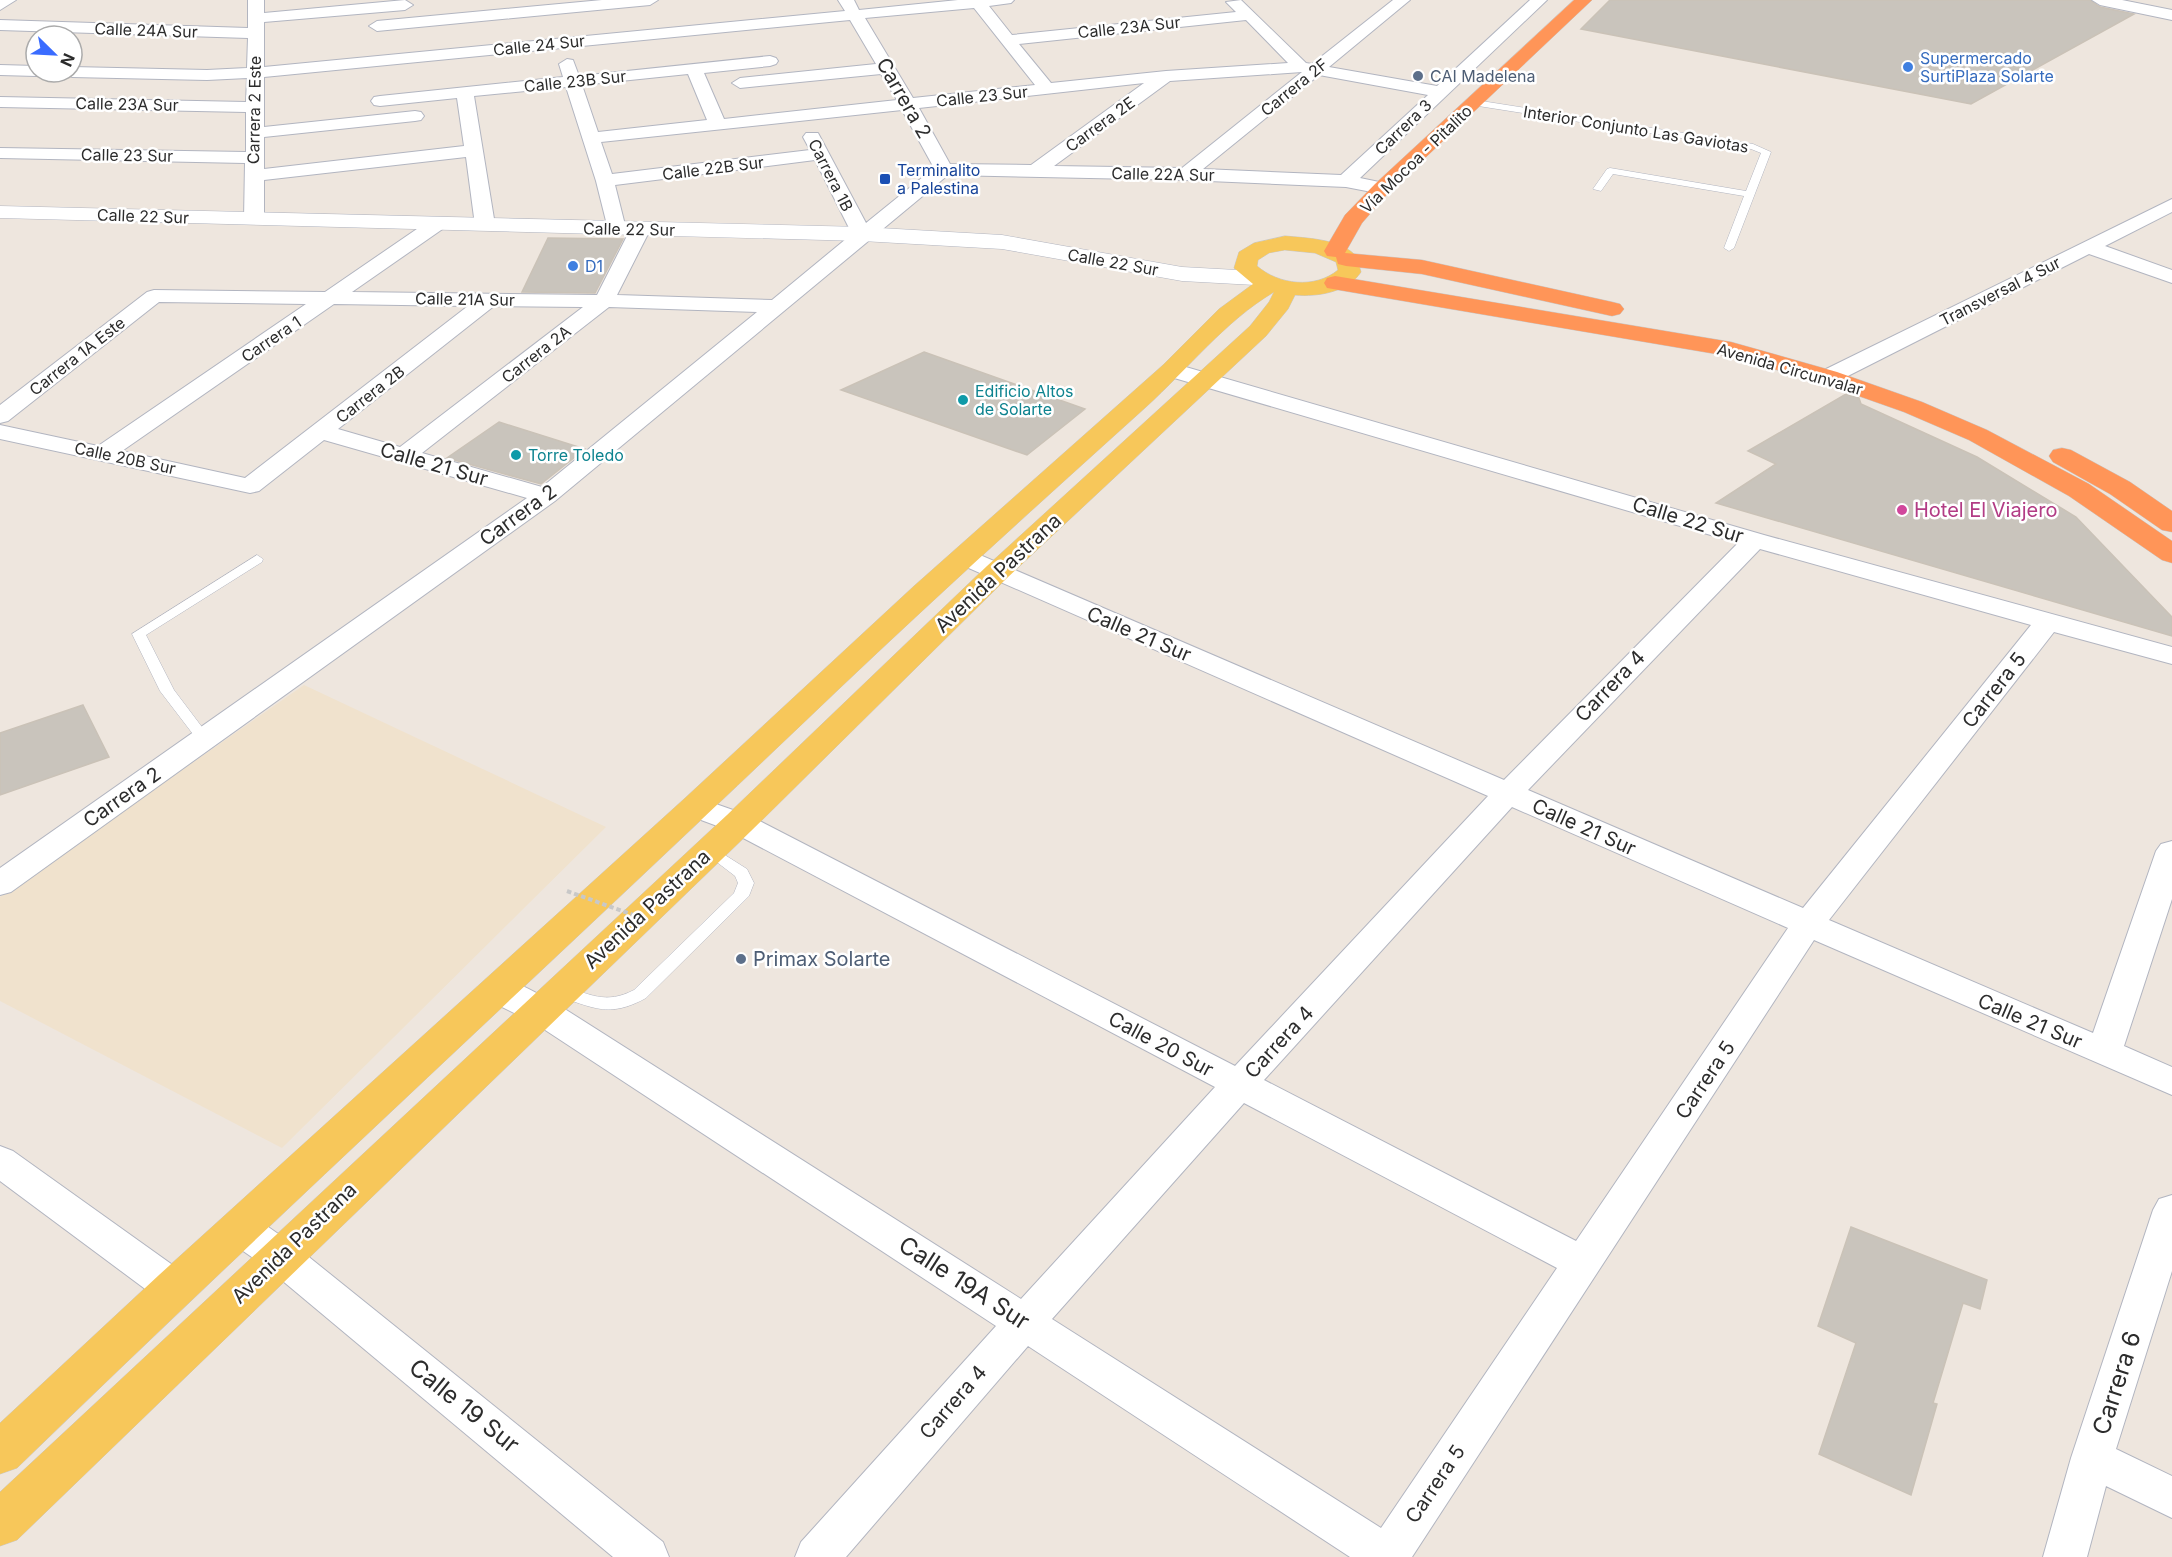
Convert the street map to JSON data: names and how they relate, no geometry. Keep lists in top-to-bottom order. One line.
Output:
{"streets":{"highway":["Vía Mocoa - Pitalito","Avenida Circunvalar"],"main road":["Calle 22 Sur","Avenida Pastrana"],"street":["Calle 23A Sur","Calle 24A Sur","Calle 24 Sur","Calle 23B Sur","Carrera 2F","Calle 23 Sur","Carrera 2","Carrera 2 Este","Carrera 2E","Carrera 3","Calle 22B Sur","Calle 22A Sur","Carrera 1B","Transversal 4 Sur","Calle 21A Sur","Carrera 1","Carrera 2A","Carrera 1A Este","Carrera 2B","Calle 20B Sur","Calle 21 Sur","Carrera 4","Carrera 5","Calle 20 Sur","Calle 19A Sur","Carrera 6","Calle 19 Sur"],"lane":["Interior Conjunto Las Gaviotas"]},"crossings":[["Calle 23A Sur","Carrera 2 Este"],["Calle 24A Sur","Carrera 2 Este"],["Calle 24 Sur","Carrera 2"],["Calle 24 Sur","Carrera 2 Este"],["Carrera 2F","Calle 23 Sur"],["Carrera 2F","Calle 22A Sur"],["Calle 23 Sur","Carrera 2"],["Calle 23 Sur","Carrera 2 Este"],["Calle 23 Sur","Carrera 2E"],["Calle 23 Sur","Carrera 3"],["Calle 23 Sur","Carrera 1B"],["Carrera 2","Calle 22A Sur"],["Carrera 2","Carrera 1B"],["Carrera 2","Calle 22 Sur"],["Carrera 2","Calle 21A Sur"],["Carrera 2","Calle 21 Sur"],["Carrera 2 Este","Calle 22 Sur"],["Carrera 2E","Calle 22A Sur"],["Carrera 3","Calle 22A Sur"],["Interior Conjunto Las Gaviotas","Vía Mocoa - Pitalito"],["Vía Mocoa - Pitalito","Calle 22A Sur"],["Vía Mocoa - Pitalito","Avenida Circunvalar"],["Calle 22B Sur","Carrera 1B"],["Carrera 1B","Calle 22 Sur"],["Calle 22 Sur","Carrera 1"],["Calle 22 Sur","Carrera 2A"],["Calle 22 Sur","Avenida Pastrana"],["Calle 22 Sur","Carrera 4"],["Calle 22 Sur","Carrera 5"],["Transversal 4 Sur","Avenida Circunvalar"],["Calle 21A Sur","Carrera 1"],["Calle 21A Sur","Carrera 2A"],["Calle 21A Sur","Carrera 1A Este"],["Calle 21A Sur","Carrera 2B"],["Carrera 1","Calle 20B Sur"],["Carrera 2A","Calle 21 Sur"],["Carrera 2B","Calle 20B Sur"],["Carrera 2B","Calle 21 Sur"],["Calle 21 Sur","Avenida Pastrana"],["Calle 21 Sur","Carrera 4"],["Calle 21 Sur","Carrera 5"],["Avenida Pastrana","Calle 20 Sur"],["Avenida Pastrana","Calle 19A Sur"],["Avenida Pastrana","Calle 19 Sur"],["Carrera 4","Calle 20 Sur"],["Carrera 4","Calle 19A Sur"],["Carrera 5","Calle 20 Sur"],["Carrera 5","Calle 19A Sur"]],"places":{"other":["Supermercado SurtiPlaza Solarte","CAI Madelena","D1","Edificio Altos de Solarte","Torre Toledo","Hotel El Viajero","Primax Solarte"],"transit":["Terminalito a Palestina"]},"north":"bottom right"}
